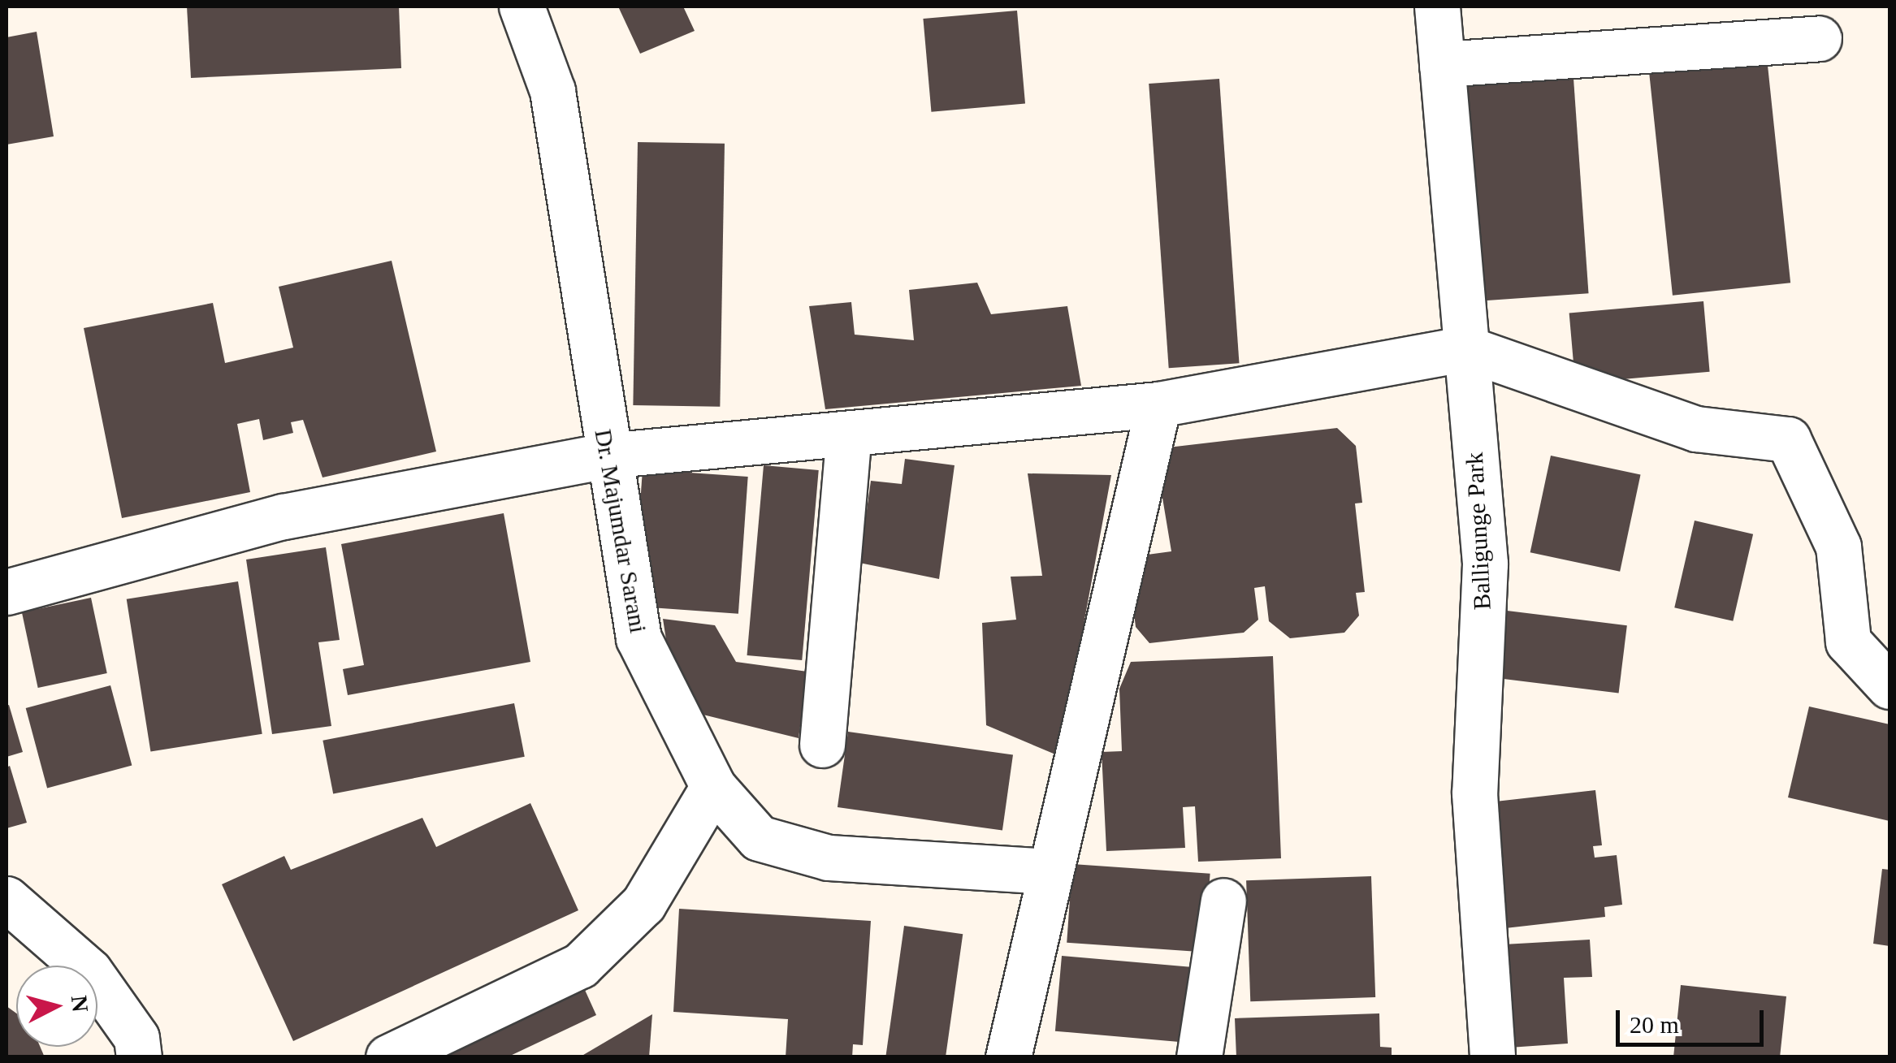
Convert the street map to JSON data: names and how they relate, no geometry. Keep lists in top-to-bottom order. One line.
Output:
{"streets":{"street":["Dr. Majumdar Sarani","Balligunge Park"]},"scale_bar":"20 m","north":"right"}
